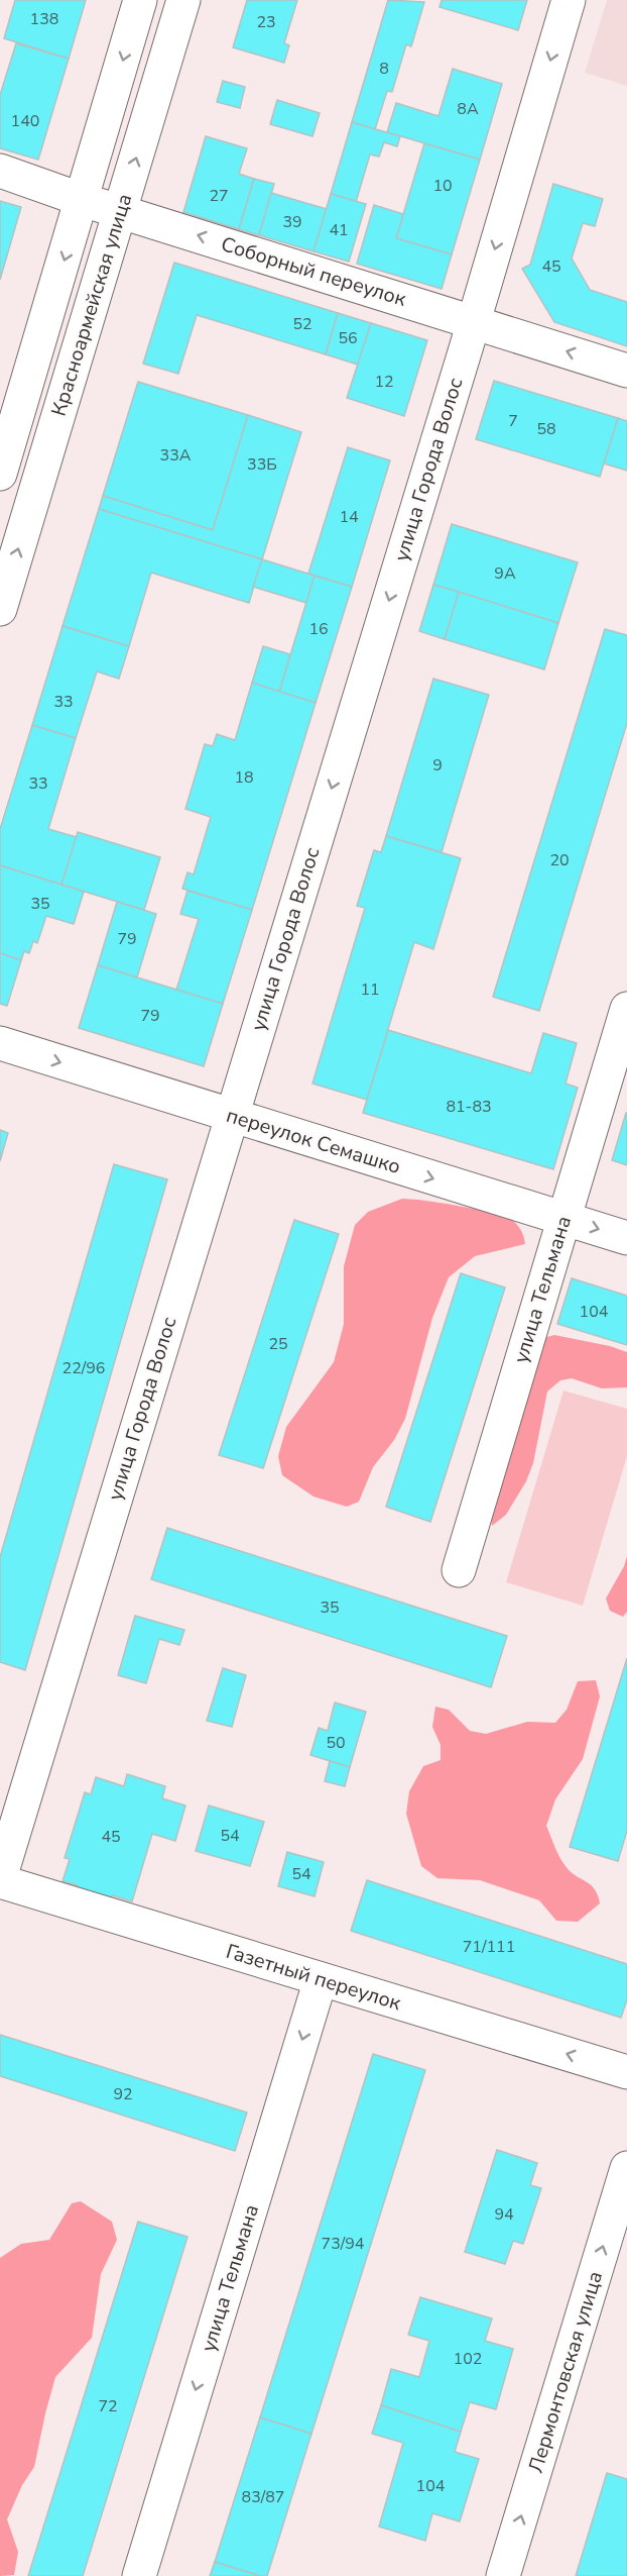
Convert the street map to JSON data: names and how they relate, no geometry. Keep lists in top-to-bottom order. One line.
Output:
{"streets":{"street":["Соборный переулок","Красноармейская улица","улица Города Волос","переулок Семашко","улица Тельмана","Газетный переулок","Лермонтовская улица"]},"crossings":[["Соборный переулок","Красноармейская улица"],["Соборный переулок","улица Города Волос"],["улица Города Волос","переулок Семашко"],["улица Города Волос","Газетный переулок"],["переулок Семашко","улица Тельмана"],["улица Тельмана","Газетный переулок"]],"one_way":["Соборный переулок","улица Города Волос","переулок Семашко","улица Тельмана","Газетный переулок","Лермонтовская улица"],"house_numbers":["138","23","8","8А","140","10","27","39","41","45","52","56","12","7","58","33А","33Б","14","9А","16","33","9","18","33","20","35","79","11","79","81-83","104","25","22/96","35","50","54","45","54","71/111","92","94","73/94","102","72","104","83/87"]}
